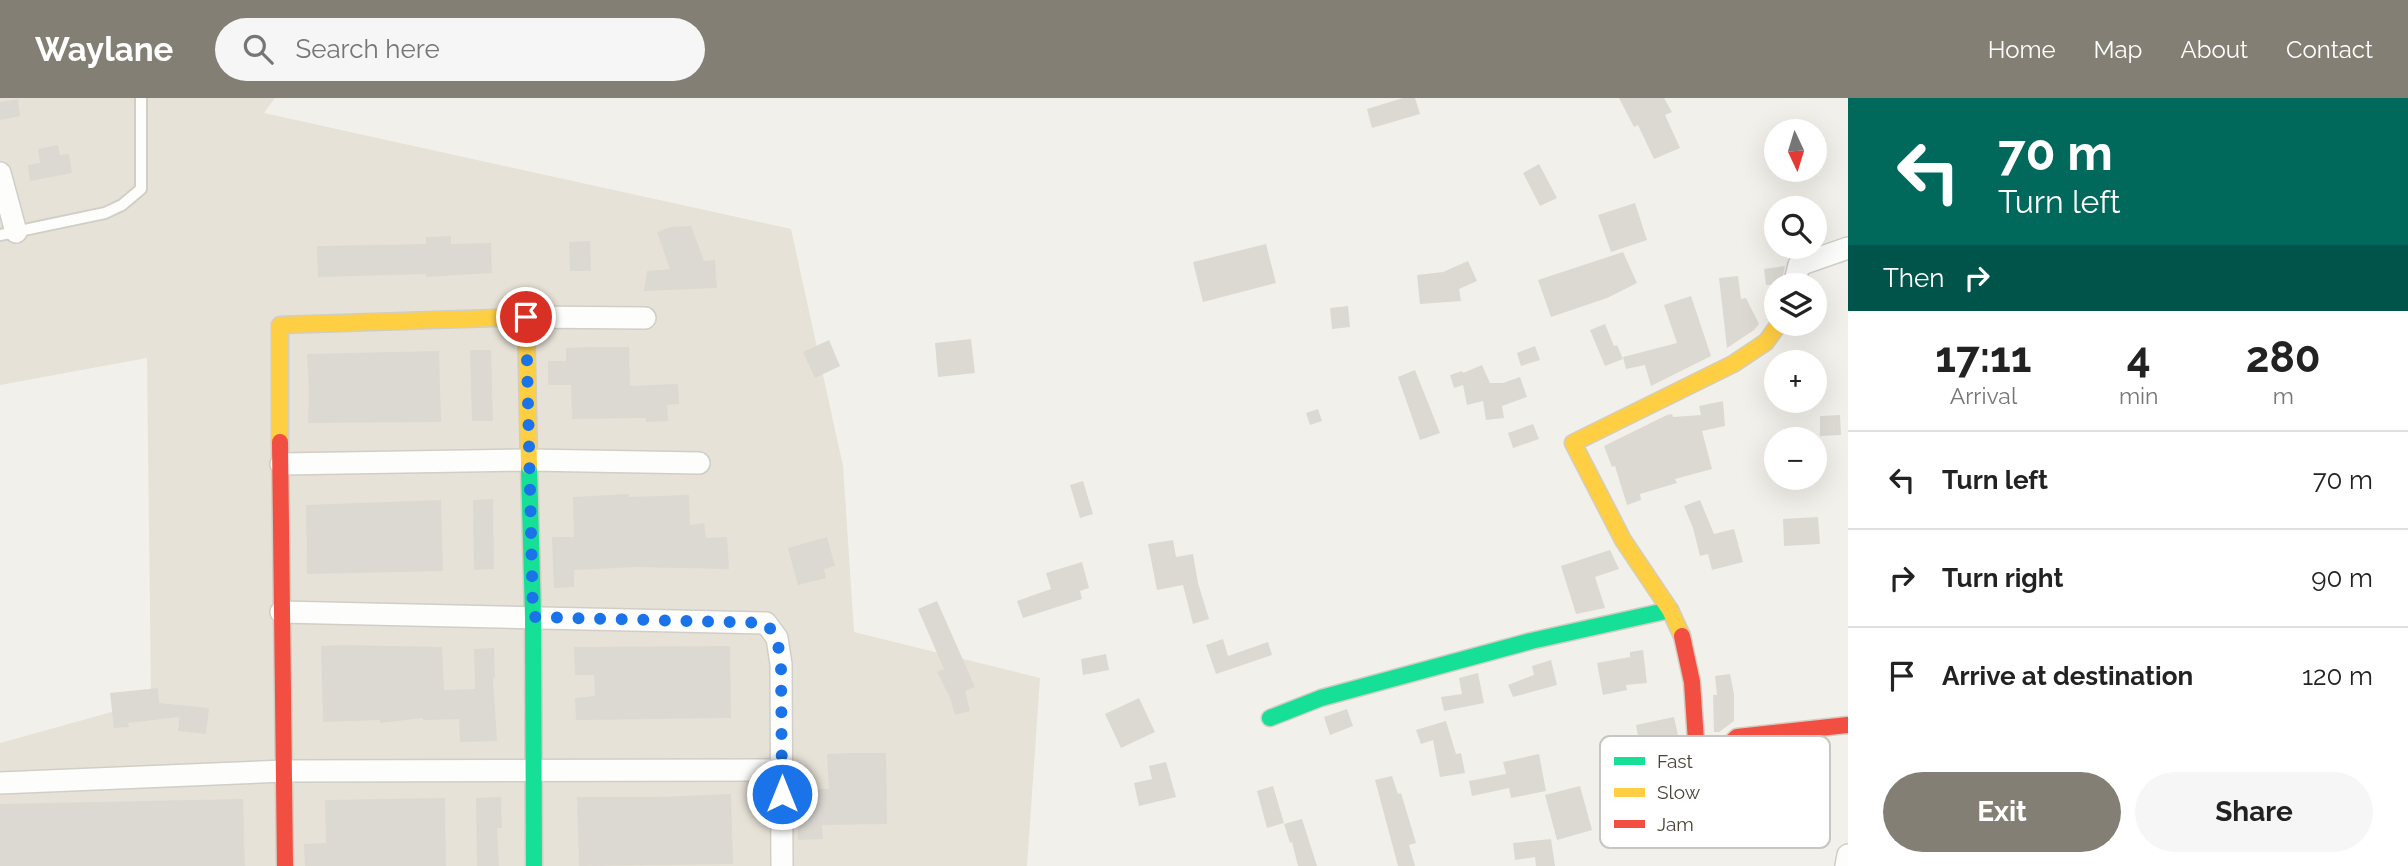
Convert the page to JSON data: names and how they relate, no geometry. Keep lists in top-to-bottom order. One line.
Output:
{"legend":["Fast","Slow","Jam"],"north":"bottom","page":{"header":"Waylane","search":"Search here","nav":["Home","Map","About","Contact"],"turn":["70 m","Turn left"],"map_buttons":["+","−"],"then":"Then","eta":["17:11","Arrival","4","min","280","m"],"list":[{"name":"Turn left","value":"70 m"},{"name":"Turn right","value":"90 m"},{"name":"Arrive at destination","value":"120 m"}],"buttons":["Exit","Share"]}}
